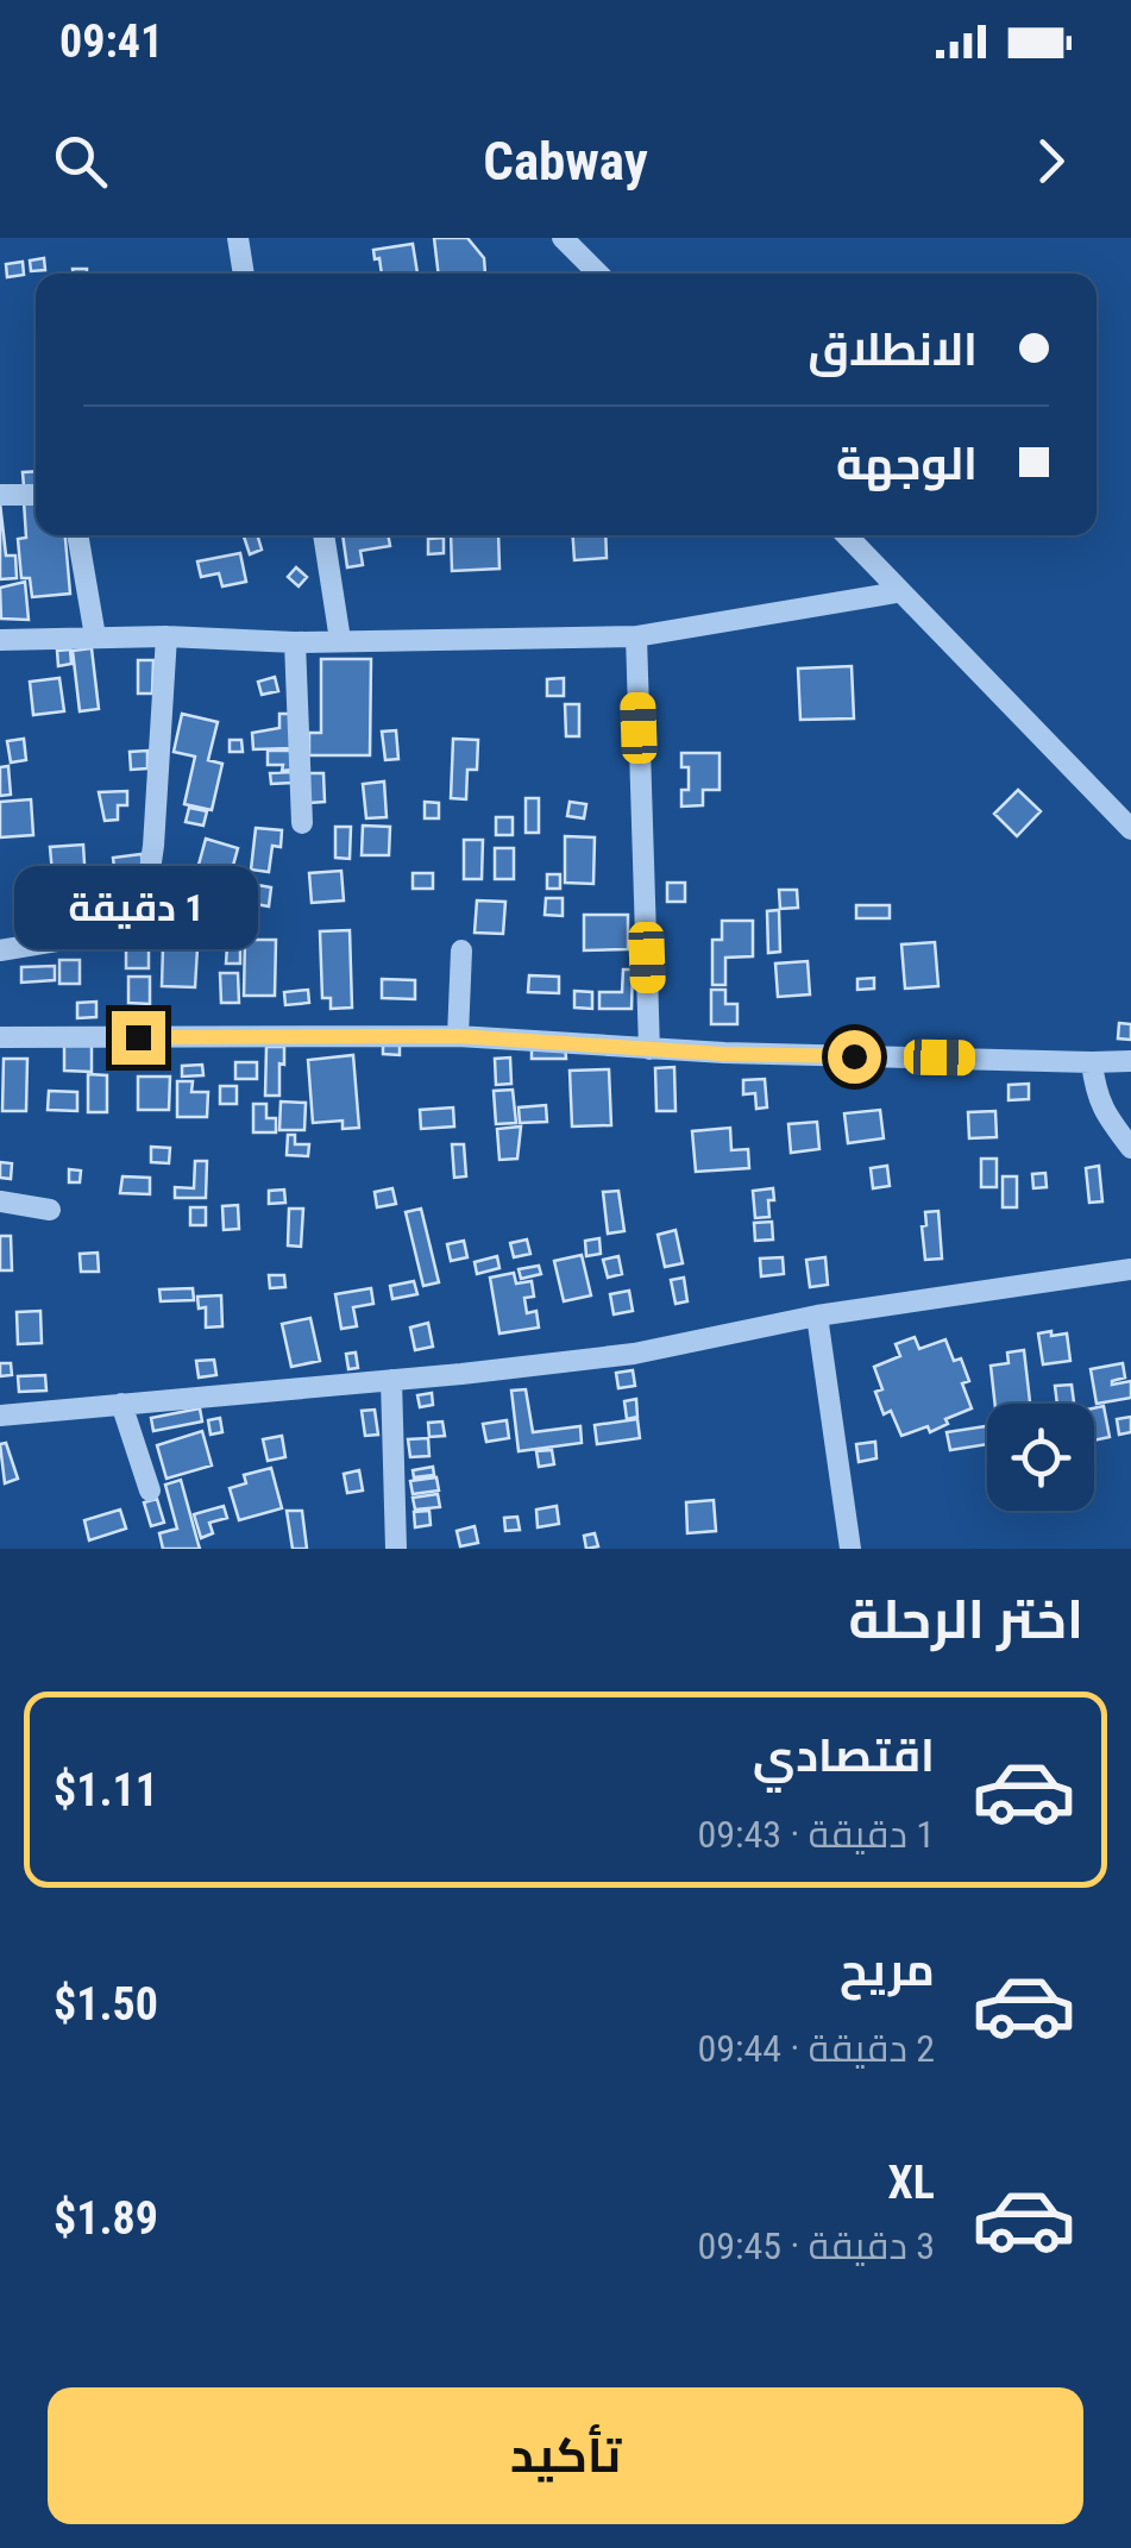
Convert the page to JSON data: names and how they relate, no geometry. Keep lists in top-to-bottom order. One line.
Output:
{"page":{"status":"09:41","header":"Cabway","banner":["الانطلاق","الوجهة"],"bubble":"1 دقيقة","heading":"اختر الرحلة","list":[{"name":"اقتصادي","note":"1 دقيقة · 09:43","value":"$1.11"},{"name":"مريح","note":"2 دقيقة · 09:44","value":"$1.50"},{"name":"XL","note":"3 دقيقة · 09:45","value":"$1.89"}],"buttons":"تأكيد"}}
